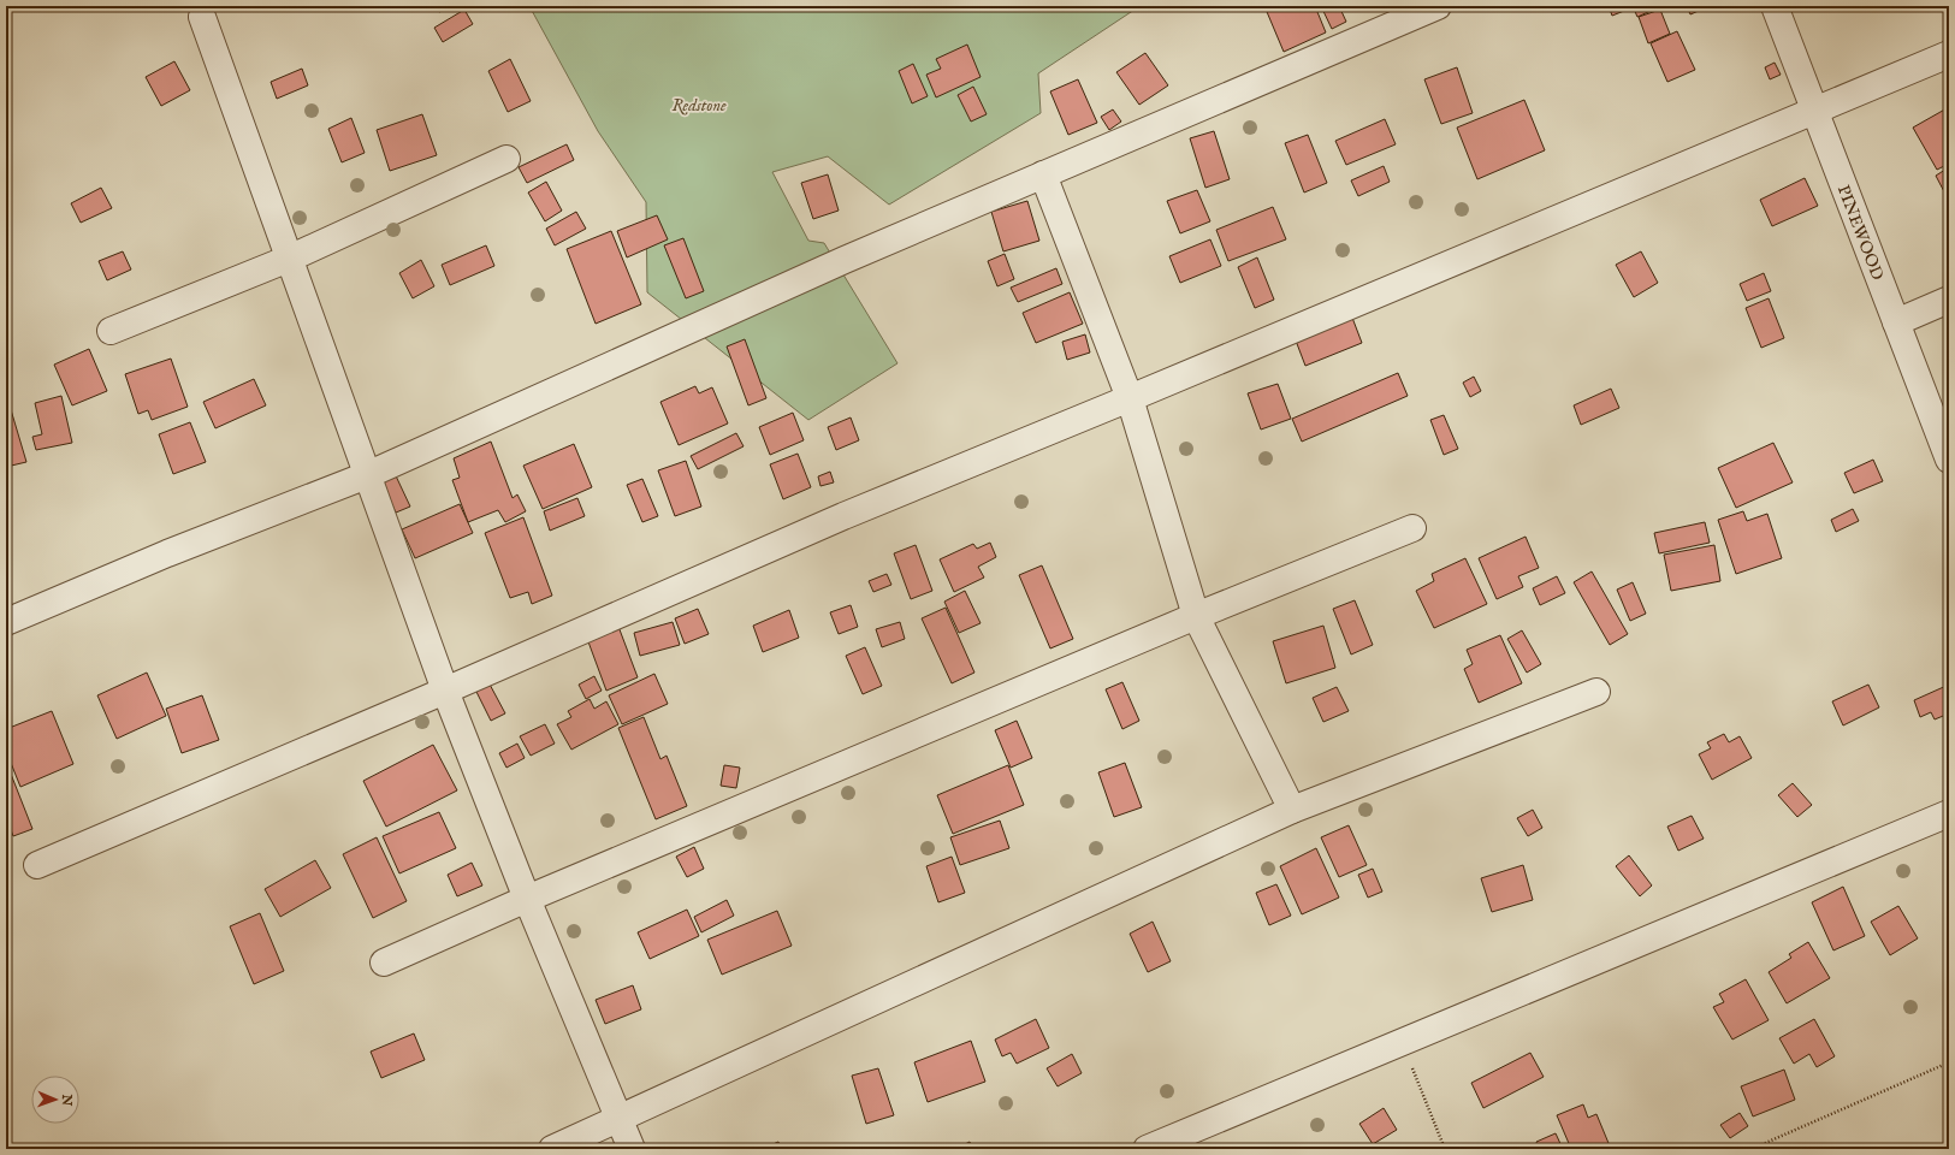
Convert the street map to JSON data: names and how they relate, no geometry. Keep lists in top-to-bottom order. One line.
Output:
{"streets":{"street":["PINEWOOD"]},"parks":["Redstone"],"north":"right"}
